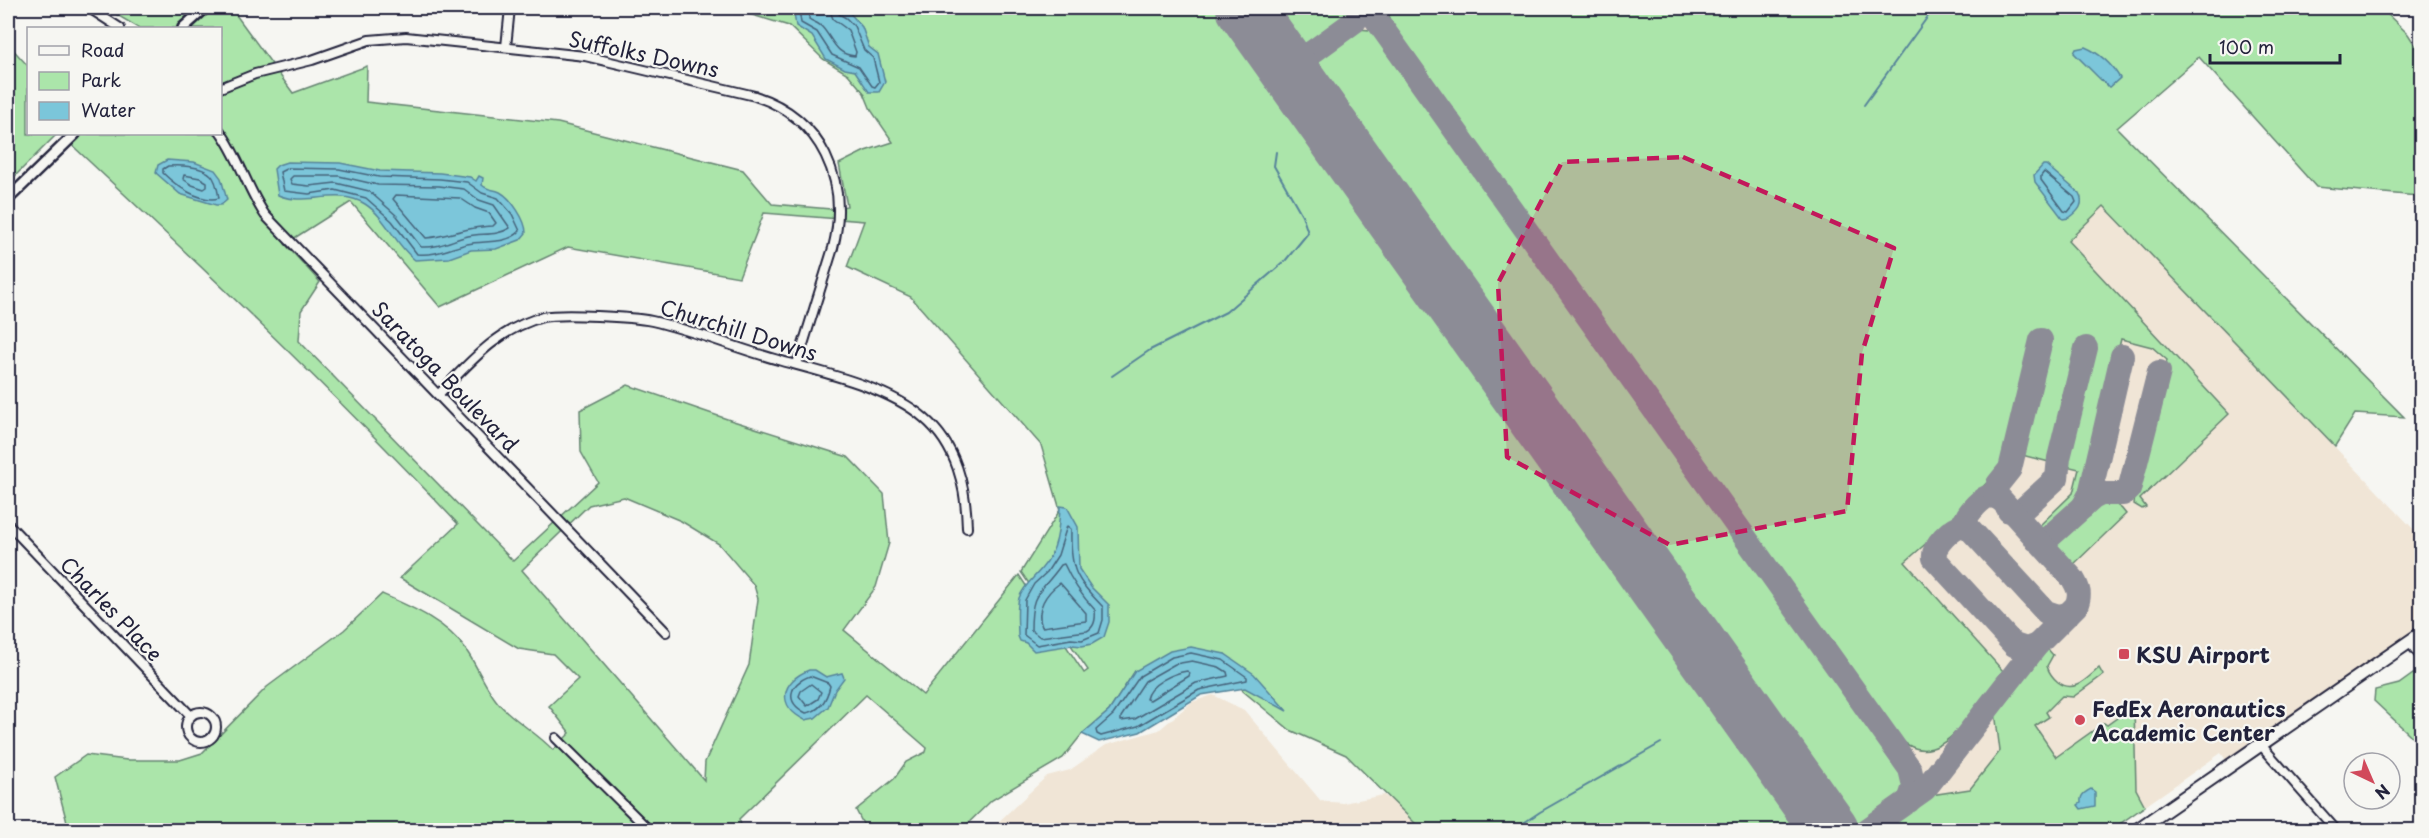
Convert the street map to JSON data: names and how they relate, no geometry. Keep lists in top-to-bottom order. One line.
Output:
{"streets":{"street":["Suffolks Downs","Churchill Downs","Saratoga Boulevard","Charles Place"]},"crossings":[["Suffolks Downs","Churchill Downs"],["Churchill Downs","Saratoga Boulevard"]],"places":{"transit":["KSU Airport"],"other":["FedEx Aeronautics Academic Center"]},"legend":["Road","Park","Water"],"scale_bar":"100 m","north":"bottom right"}
